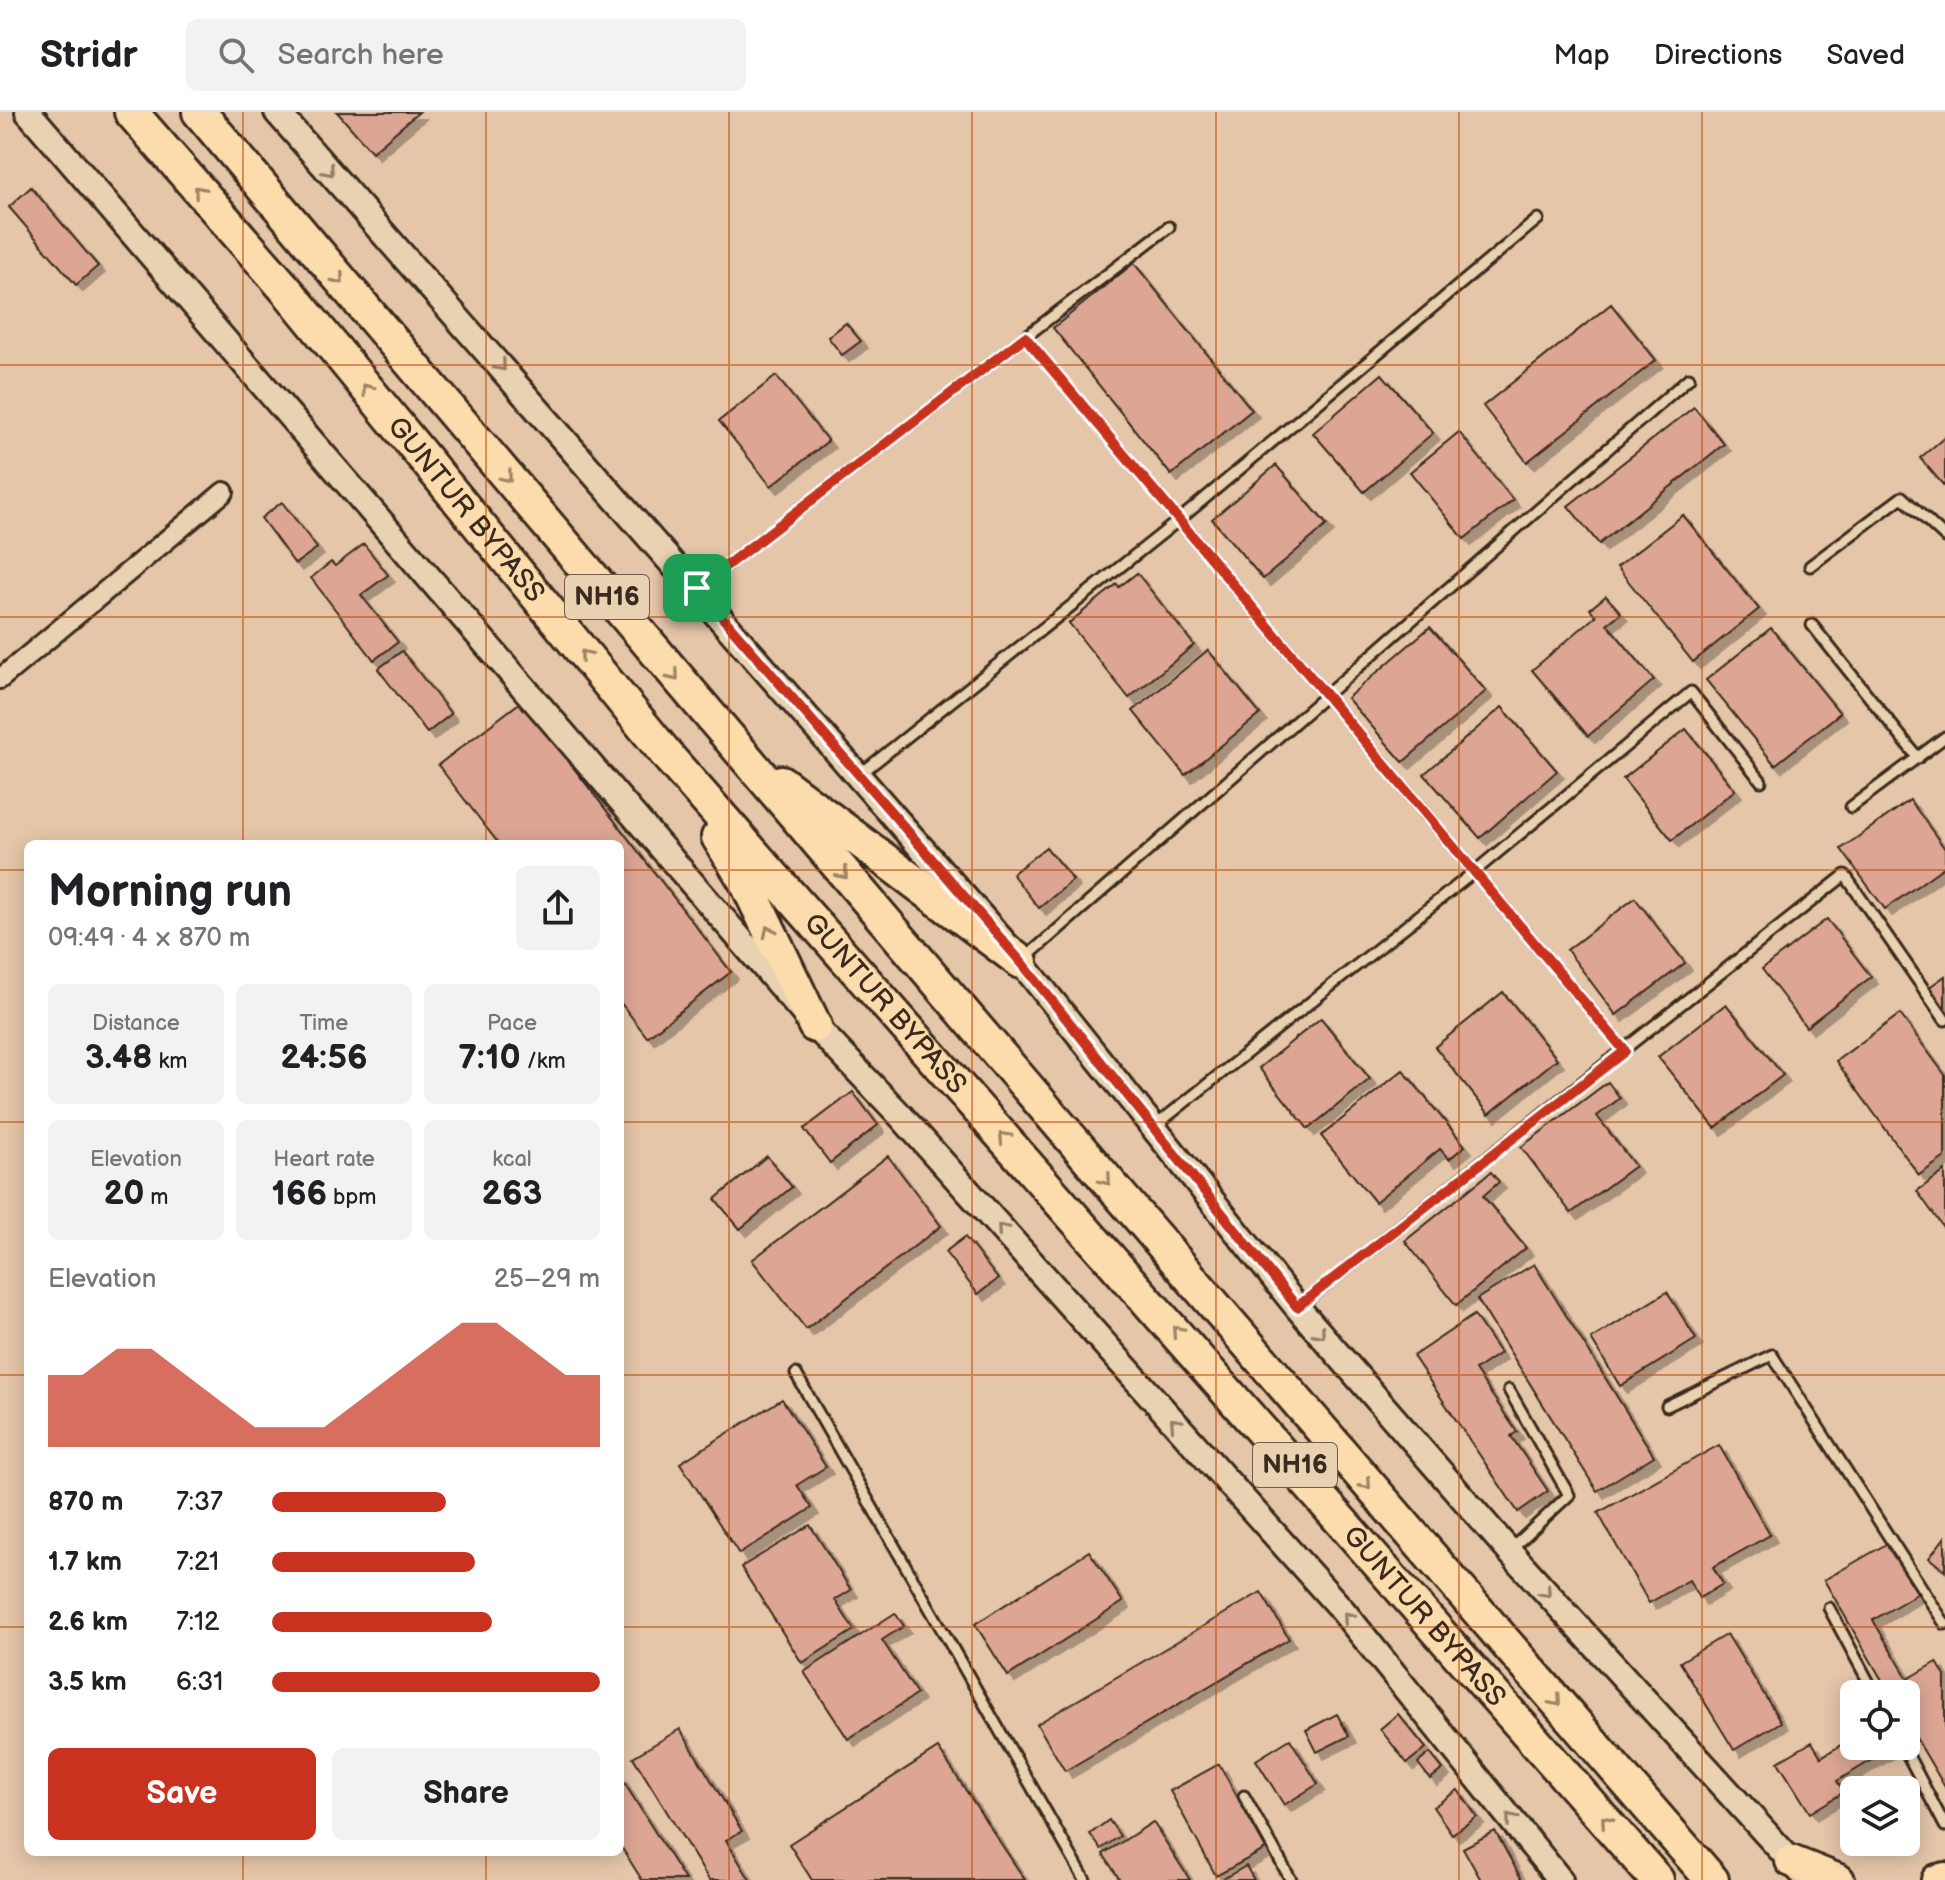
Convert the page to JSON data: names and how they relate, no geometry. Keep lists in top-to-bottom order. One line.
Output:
{"streets":{"highway":["GUNTUR BYPASS","NH16"]},"page":{"header":"Stridr","search":"Search here","nav":["Map","Directions","Saved"],"heading":["Morning run","09:49 · 4 × 870 m"],"stats":[["Distance","3.48 km"],["Time","24:56"],["Pace","7:10 /km"],["Elevation","20 m"],["Heart rate","166 bpm"],["kcal","263"]],"chart":["Elevation","25–29 m"],"list":[{"name":"870 m","note":"7:37"},{"name":"1.7 km","note":"7:21"},{"name":"2.6 km","note":"7:12"},{"name":"3.5 km","note":"6:31"}],"buttons":["Save","Share"]}}
